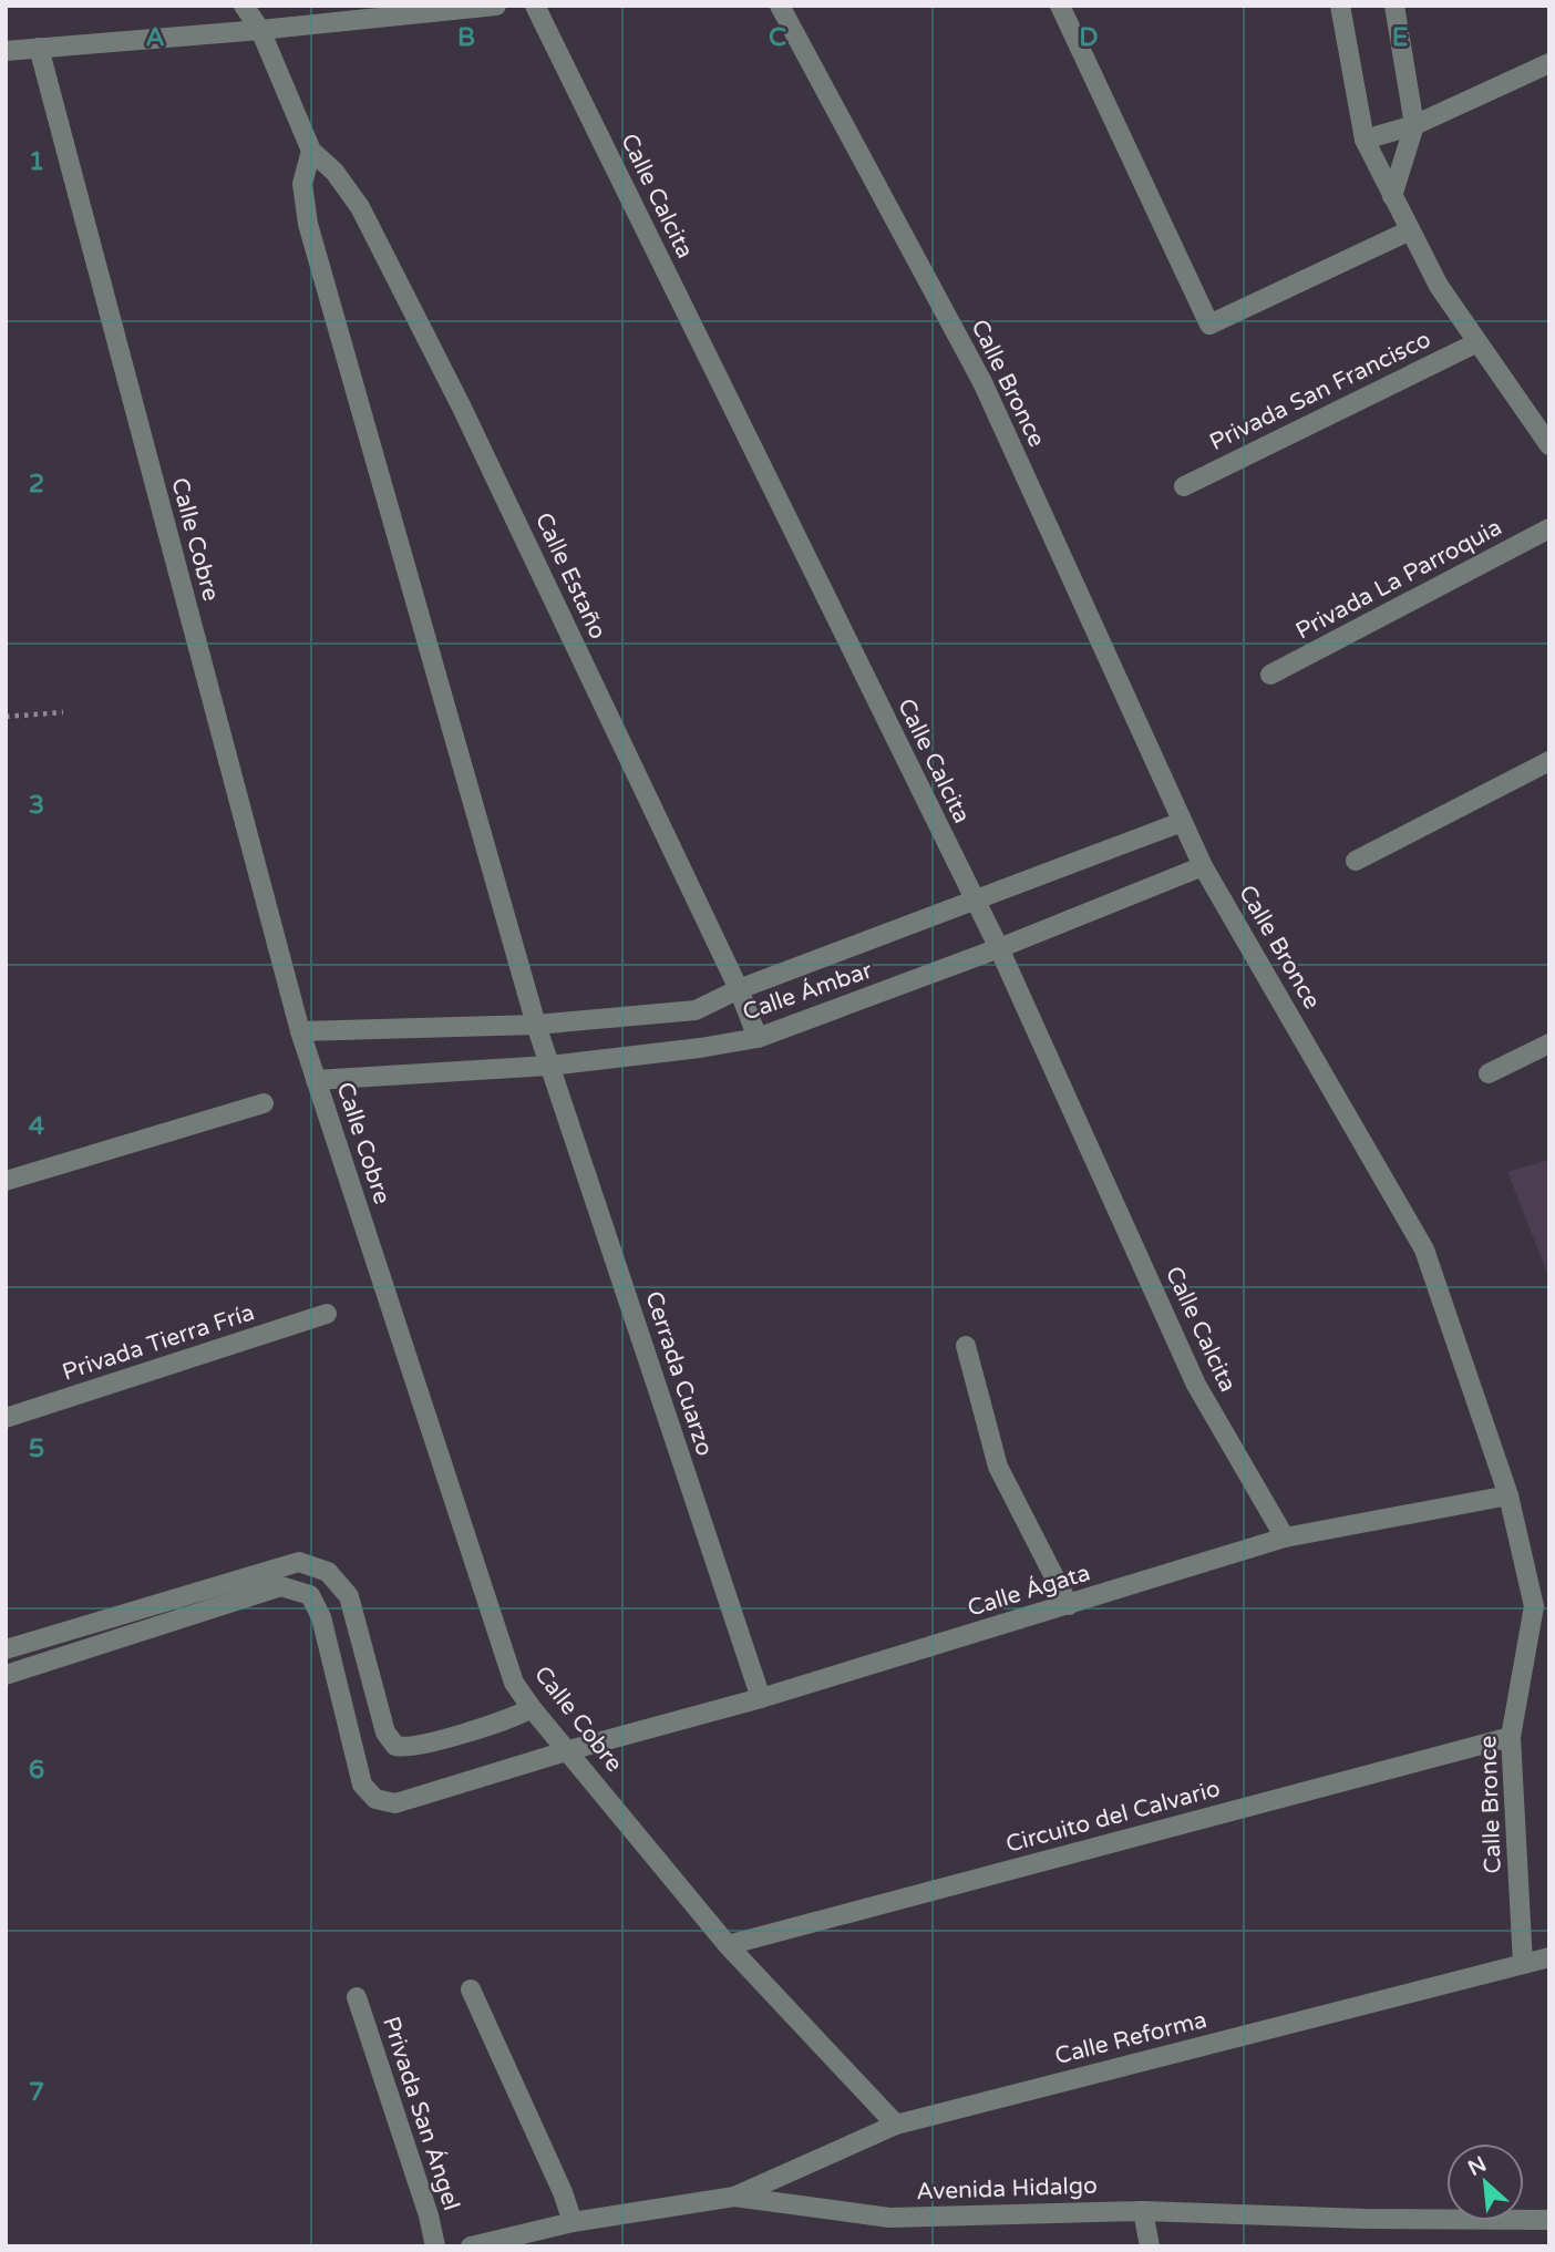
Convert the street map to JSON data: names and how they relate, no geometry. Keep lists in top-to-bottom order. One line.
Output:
{"streets":{"street":["Calle Calcita","Calle Bronce","Privada San Francisco","Calle Cobre","Calle Estaño","Privada La Parroquia","Calle Ámbar","Privada Tierra Fría","Cerrada Cuarzo","Calle Ágata","Circuito del Calvario","Calle Reforma","Privada San Ángel","Avenida Hidalgo"]},"crossings":[["Calle Calcita","Calle Ámbar"],["Calle Calcita","Calle Ágata"],["Calle Bronce","Calle Ámbar"],["Calle Bronce","Calle Ágata"],["Calle Bronce","Circuito del Calvario"],["Calle Bronce","Calle Reforma"],["Calle Cobre","Calle Ámbar"],["Calle Cobre","Calle Ágata"],["Calle Cobre","Circuito del Calvario"],["Calle Cobre","Calle Reforma"],["Calle Estaño","Calle Ámbar"],["Calle Ámbar","Cerrada Cuarzo"],["Cerrada Cuarzo","Calle Ágata"],["Calle Reforma","Avenida Hidalgo"]],"north":"top left","grid":{"columns":["A","B","C","D","E"],"rows":["1","2","3","4","5","6","7"]}}
